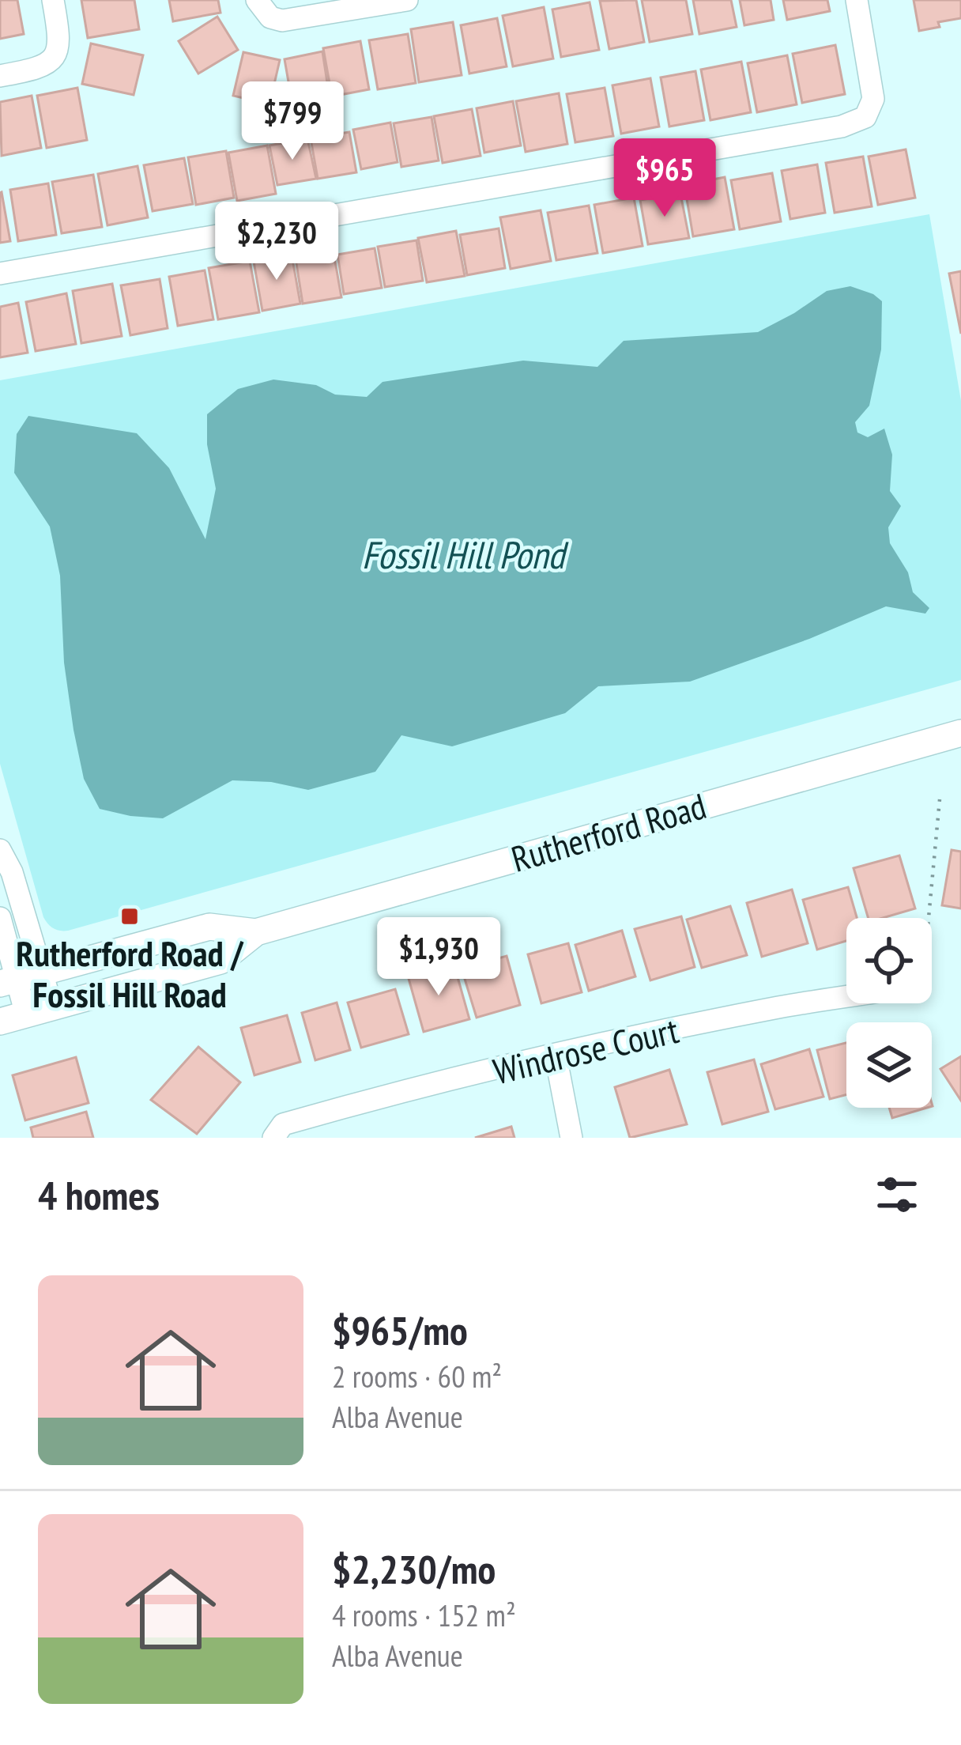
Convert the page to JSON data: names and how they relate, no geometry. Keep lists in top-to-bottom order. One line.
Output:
{"streets":{"main road":["Rutherford Road"],"street":["Windrose Court"]},"water":["Fossil Hill Pond"],"places":{"transit":["Rutherford Road / Fossil Hill Road"]},"page":{"price":["$799","$965","$2,230","$1,930"],"heading":"4 homes","list":[{"name":"$965/mo","note":"2 rooms · 60 m² · Alba Avenue"},{"name":"$2,230/mo","note":"4 rooms · 152 m² · Alba Avenue"}]}}
